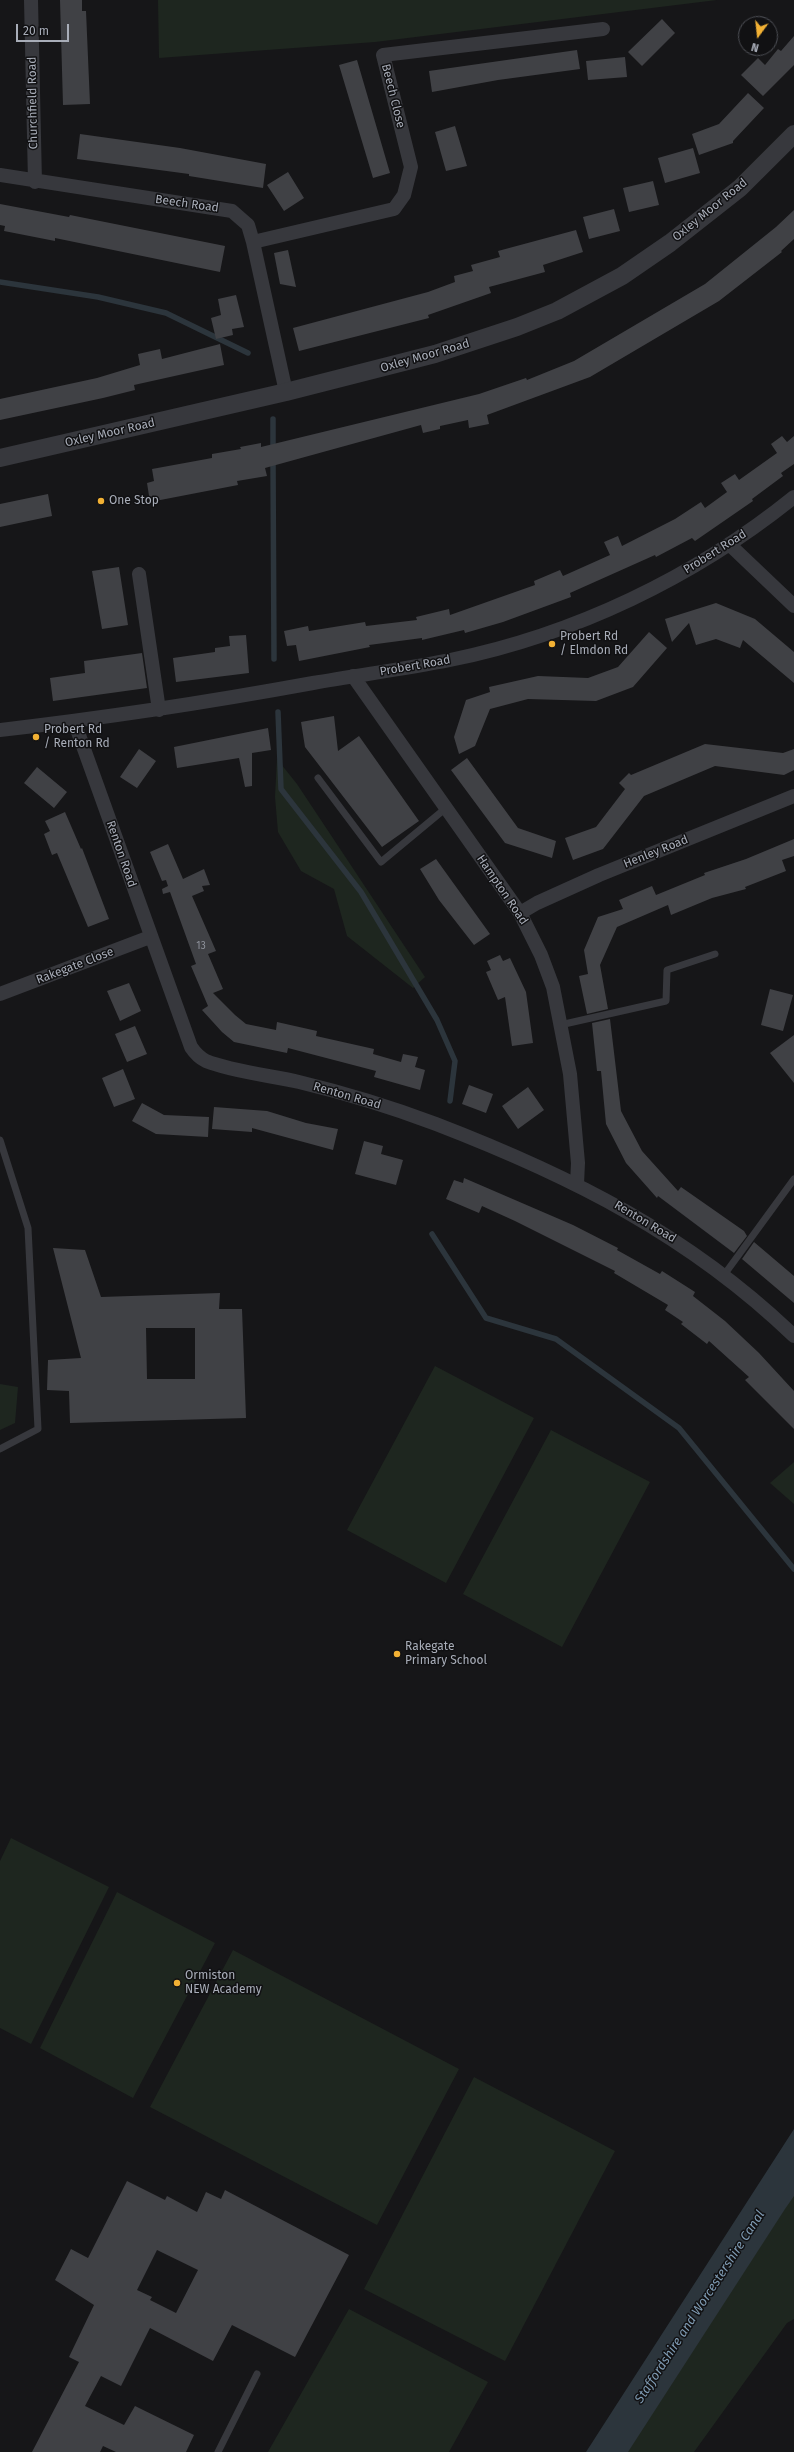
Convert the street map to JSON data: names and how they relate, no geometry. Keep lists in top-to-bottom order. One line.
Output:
{"streets":{"street":["Beech Close","Churchfield Road","Beech Road","Oxley Moor Road","Probert Road","Henley Road","Renton Road","Hampton Road","Rakegate Close"]},"crossings":[["Beech Close","Beech Road"],["Churchfield Road","Beech Road"],["Beech Road","Oxley Moor Road"],["Probert Road","Renton Road"],["Probert Road","Hampton Road"],["Henley Road","Hampton Road"],["Renton Road","Hampton Road"],["Renton Road","Rakegate Close"]],"water":["Staffordshire and Worcestershire Canal"],"places":["One Stop","Probert Rd / Elmdon Rd","Probert Rd / Renton Rd","Rakegate Primary School","Ormiston NEW Academy"],"house_numbers":["13"],"scale_bar":"20 m","north":"bottom"}
